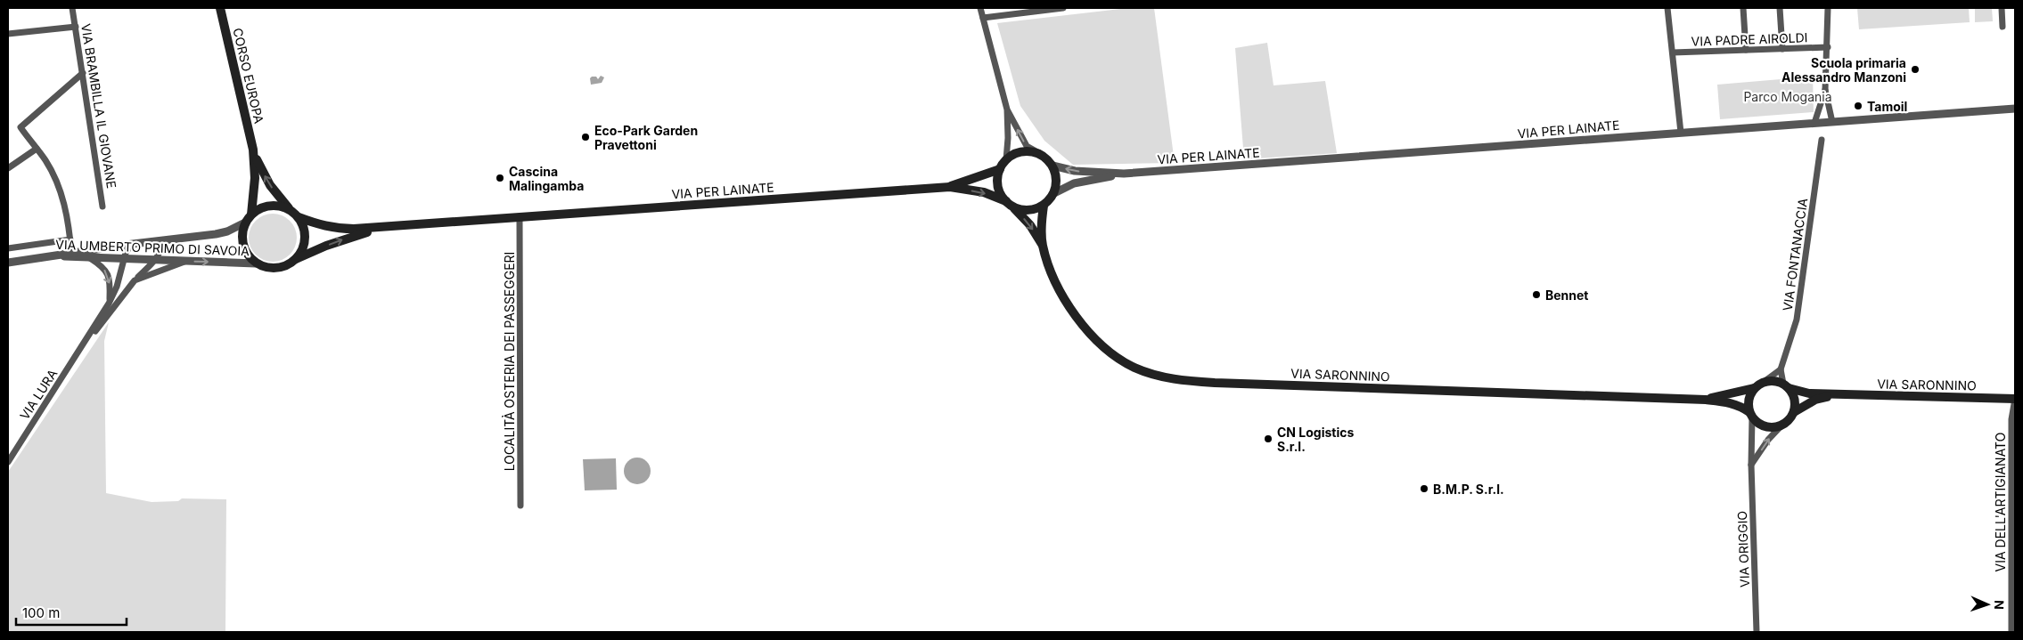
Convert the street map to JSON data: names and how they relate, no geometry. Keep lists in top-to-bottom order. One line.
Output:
{"streets":{"main road":["CORSO EUROPA","VIA PER LAINATE","VIA SARONNINO"],"street":["VIA PADRE AIROLDI","VIA BRAMBILLA IL GIOVANE","VIA UMBERTO PRIMO DI SAVOIA","VIA FONTANACCIA","LOCALITÀ OSTERIA DEI PASSEGGERI","VIA LURA","VIA DELL'ARTIGIANATO","VIA ORIGGIO"]},"crossings":[["CORSO EUROPA","VIA UMBERTO PRIMO DI SAVOIA"],["VIA PER LAINATE","LOCALITÀ OSTERIA DEI PASSEGGERI"],["VIA PER LAINATE","VIA SARONNINO"],["VIA UMBERTO PRIMO DI SAVOIA","VIA LURA"],["VIA FONTANACCIA","VIA SARONNINO"],["VIA FONTANACCIA","VIA ORIGGIO"],["VIA SARONNINO","VIA DELL'ARTIGIANATO"],["VIA SARONNINO","VIA ORIGGIO"]],"parks":["Parco Mogania"],"places":["Scuola primaria Alessandro Manzoni","Tamoil","Eco-Park Garden Pravettoni","Cascina Malingamba","Bennet","CN Logistics S.r.l.","B.M.P. S.r.l."],"scale_bar":"100 m","north":"right"}
